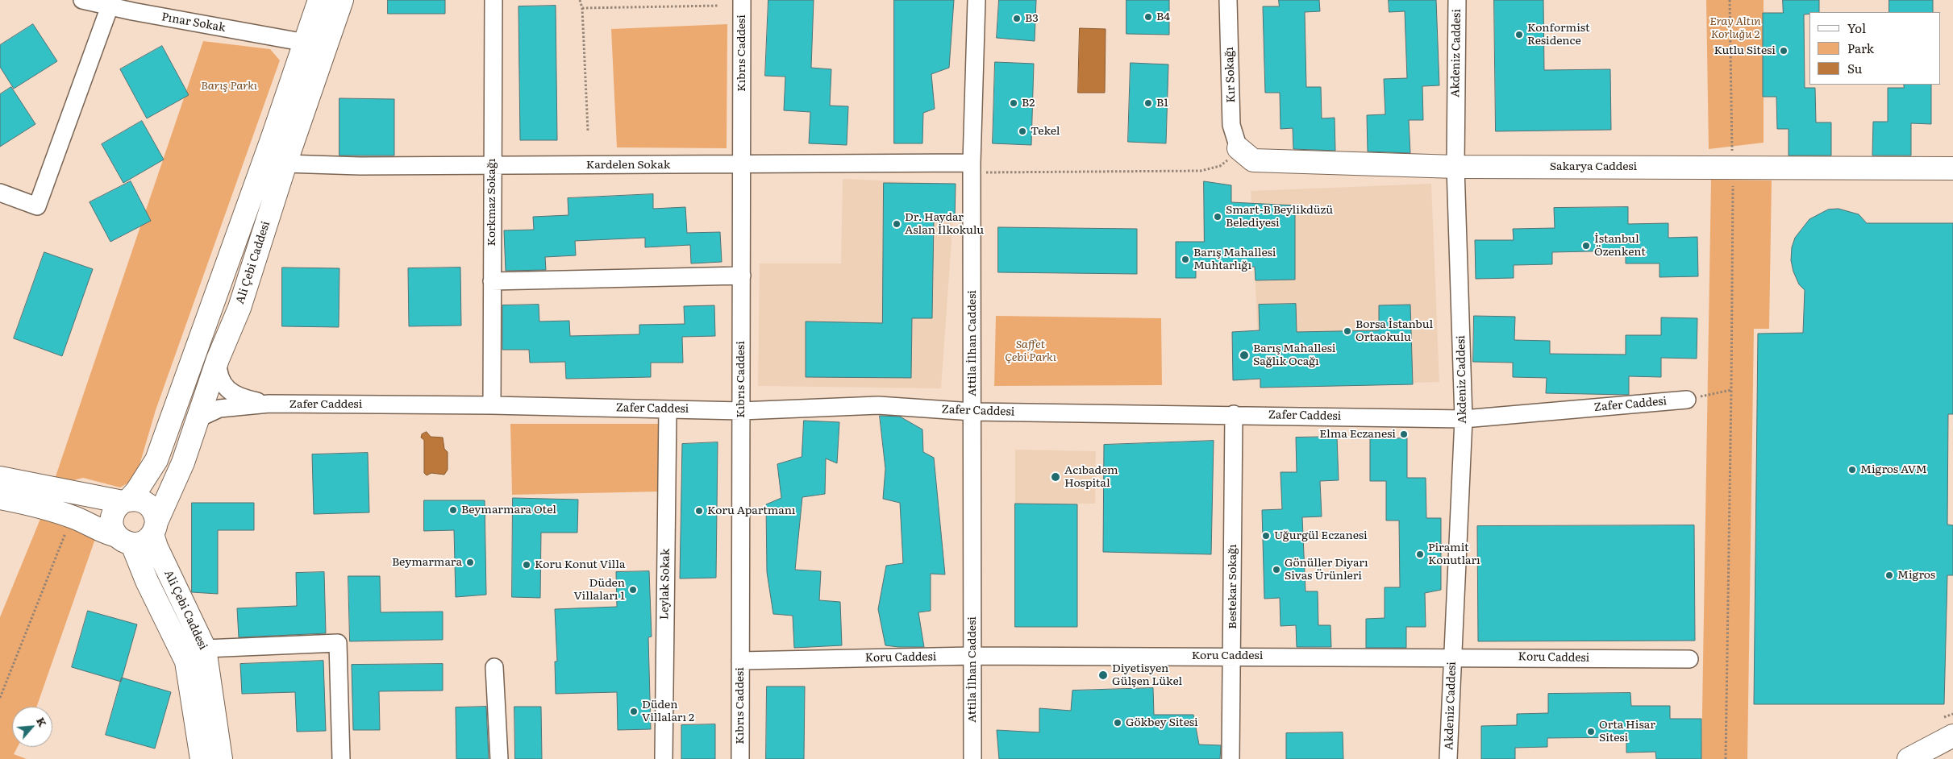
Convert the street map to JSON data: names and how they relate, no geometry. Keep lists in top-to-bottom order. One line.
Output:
{"streets":{"main road":["Sakarya Caddesi","Ali Çebi Caddesi"],"street":["Pınar Sokak","Kıbrıs Caddesi","Akdeniz Caddesi","Kır Sokağı","Kardelen Sokak","Korkmaz Sokağı","Attila İlhan Caddesi","Zafer Caddesi","Leylak Sokak","Bestekar Sokağı","Koru Caddesi"]},"crossings":[["Pınar Sokak","Ali Çebi Caddesi"],["Kıbrıs Caddesi","Kardelen Sokak"],["Kıbrıs Caddesi","Zafer Caddesi"],["Kıbrıs Caddesi","Koru Caddesi"],["Akdeniz Caddesi","Sakarya Caddesi"],["Akdeniz Caddesi","Zafer Caddesi"],["Akdeniz Caddesi","Koru Caddesi"],["Kır Sokağı","Sakarya Caddesi"],["Kardelen Sokak","Korkmaz Sokağı"],["Kardelen Sokak","Ali Çebi Caddesi"],["Kardelen Sokak","Attila İlhan Caddesi"],["Korkmaz Sokağı","Zafer Caddesi"],["Attila İlhan Caddesi","Zafer Caddesi"],["Attila İlhan Caddesi","Koru Caddesi"],["Zafer Caddesi","Leylak Sokak"],["Zafer Caddesi","Bestekar Sokağı"],["Bestekar Sokağı","Koru Caddesi"]],"parks":["Eray Altın Korluğu 2","Barış Parkı","Saffet Çebi Parkı"],"places":["B4","B3","Konformist Residence","Kutlu Sitesi","B2","B1","Tekel","Smart-B Beylikdüzü Belediyesi","Dr. Haydar Aslan İlkokulu","İstanbul Özenkent","Barış Mahallesi Muhtarlığı","Borsa İstanbul Ortaokulu","Barış Mahallesi Sağlık Ocağı","Elma Eczanesi","Migros AVM","Acıbadem Hospital","Beymarmara Otel","Koru Apartmanı","Uğurgül Eczanesi","Piramit Konutları","Beymarmara","Koru Konut Villa","Gönüller Diyarı Sivas Ürünleri","Migros","Düden Villaları 1","Diyetisyen Gülşen Lükel","Düden Villaları 2","Gökbey Sitesi","Orta Hisar Sitesi"],"legend":["Yol","Park","Su"],"north":"top right"}
